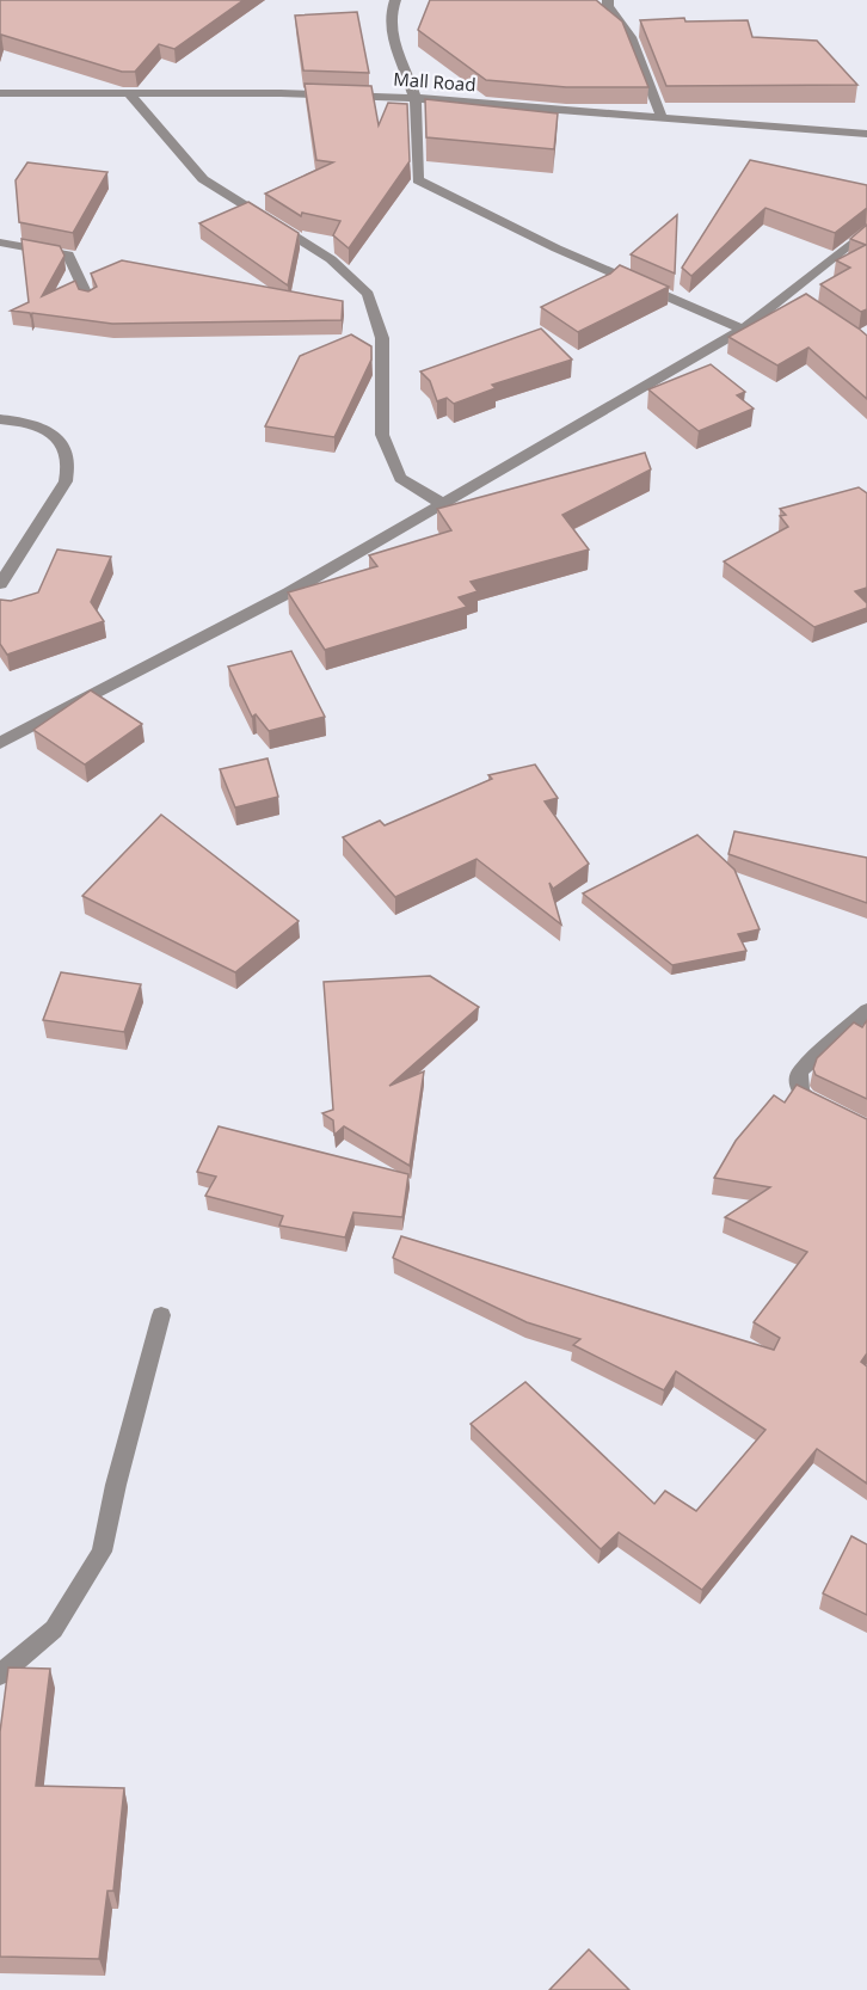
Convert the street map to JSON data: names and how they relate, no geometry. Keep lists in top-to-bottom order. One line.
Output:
{"streets":{"street":["Mall Road"]}}
